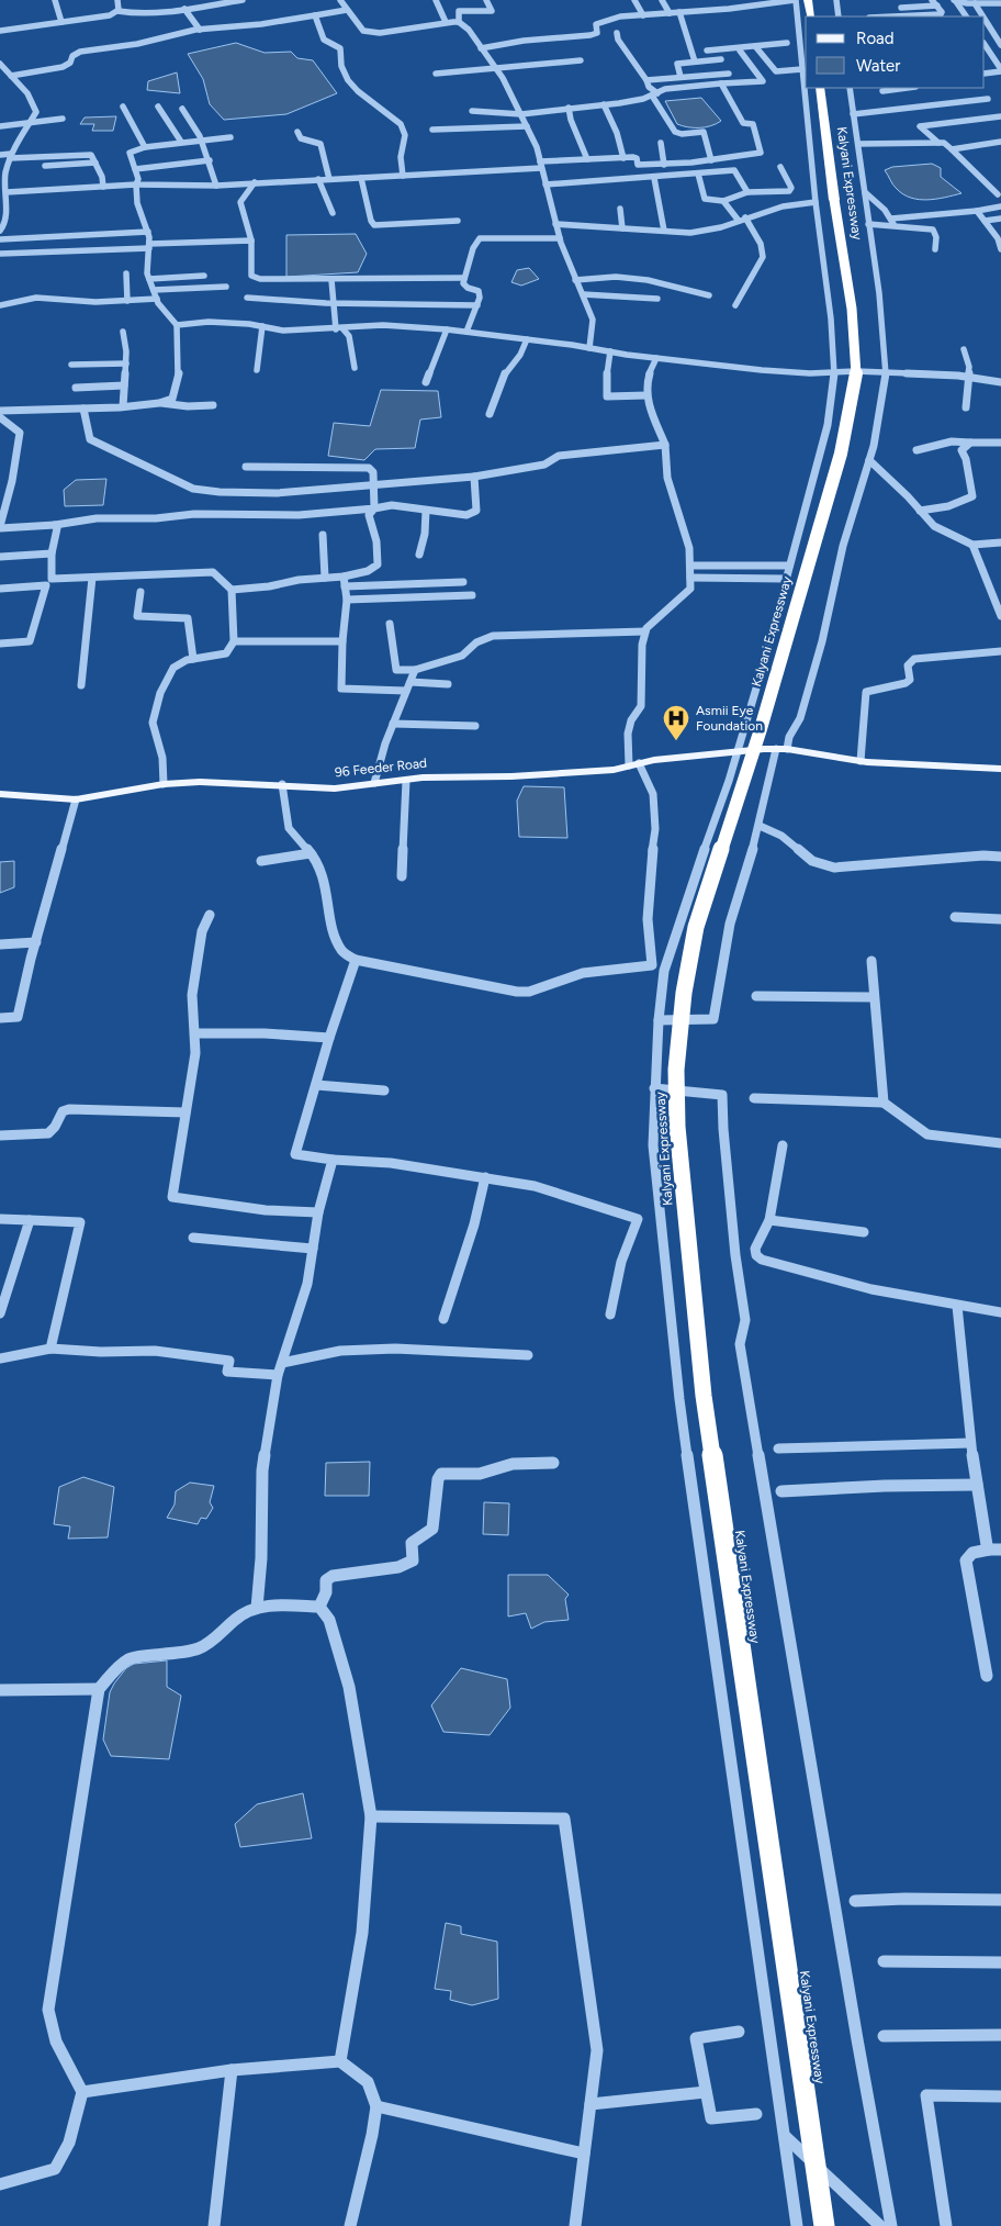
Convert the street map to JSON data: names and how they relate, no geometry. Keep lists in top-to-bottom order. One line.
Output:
{"streets":{"highway":["Kalyani Expressway"],"main road":["96 Feeder Road"]},"places":{"hospital":["Asmii Eye Foundation"]},"legend":["Road","Water"]}
